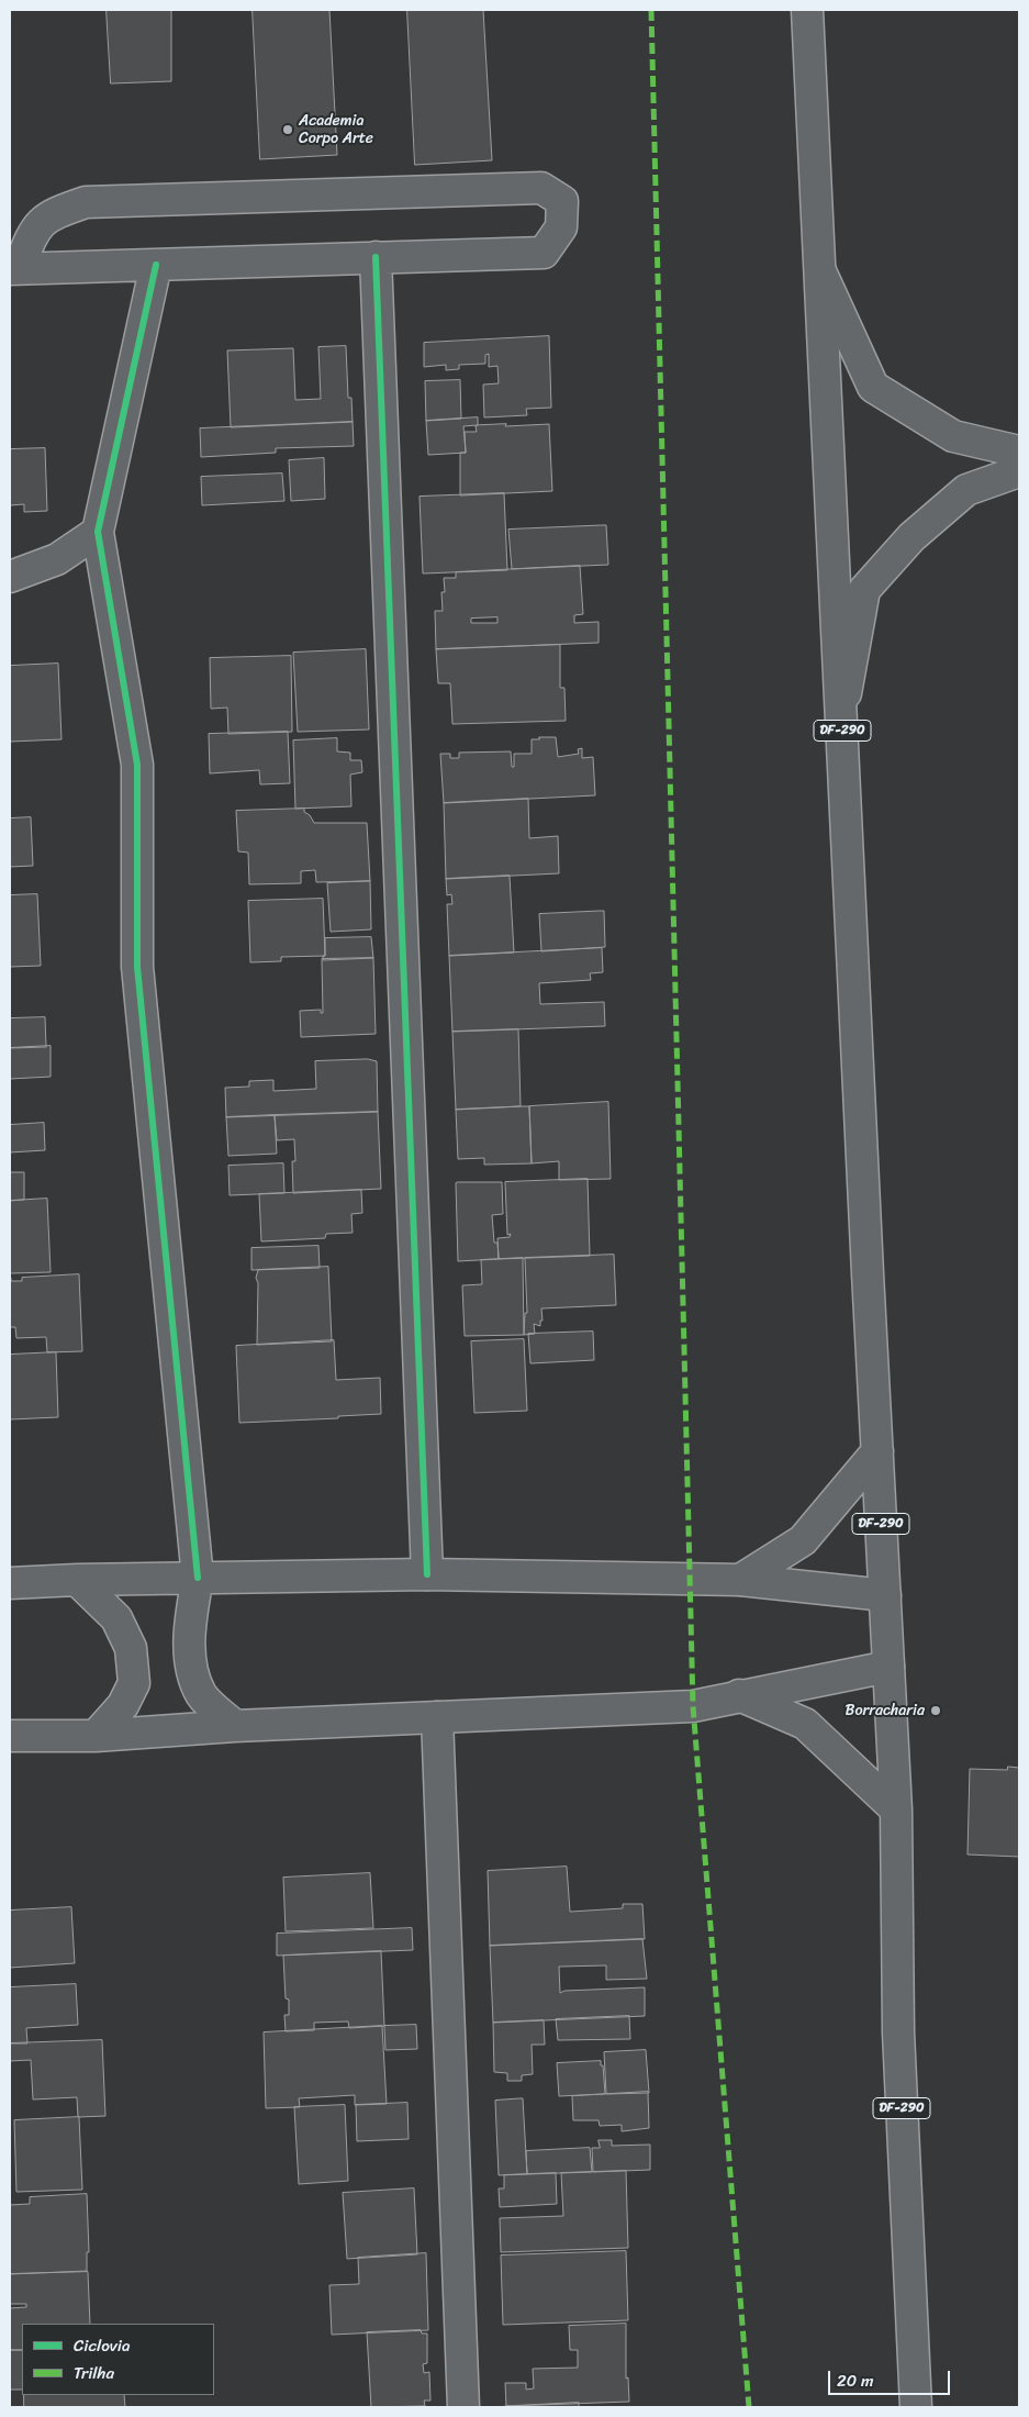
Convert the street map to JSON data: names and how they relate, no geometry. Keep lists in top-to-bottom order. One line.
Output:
{"streets":{"main road":["DF-290"]},"places":["Academia Corpo Arte","Borracharia"],"legend":["Ciclovia","Trilha"],"scale_bar":"20 m"}
